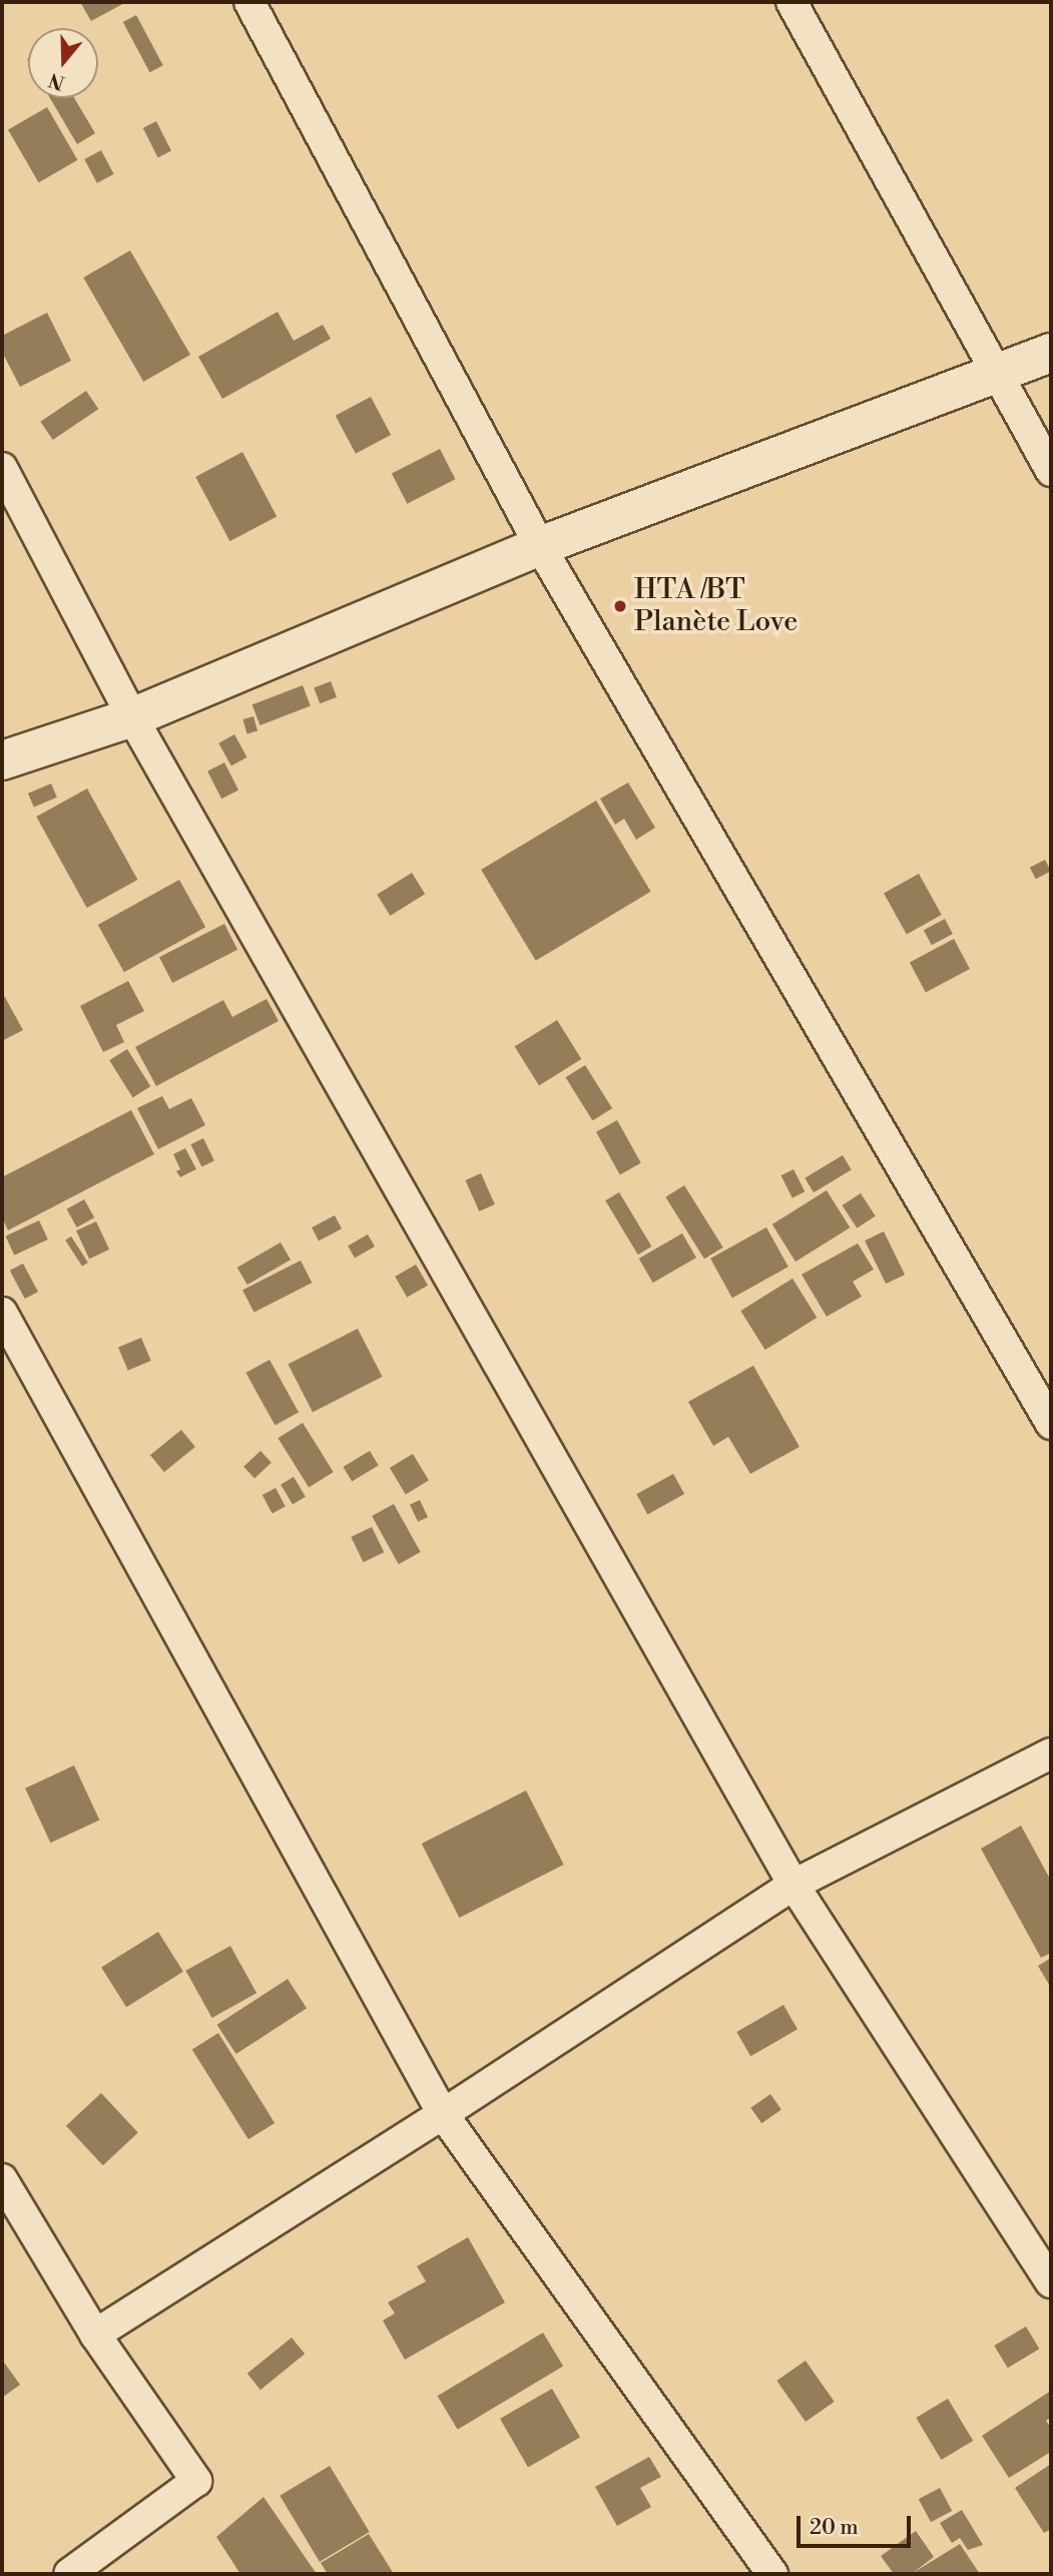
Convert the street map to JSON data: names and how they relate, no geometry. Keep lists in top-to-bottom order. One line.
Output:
{"places":["HTA /BT Planète Love"],"scale_bar":"20 m","north":"bottom"}
